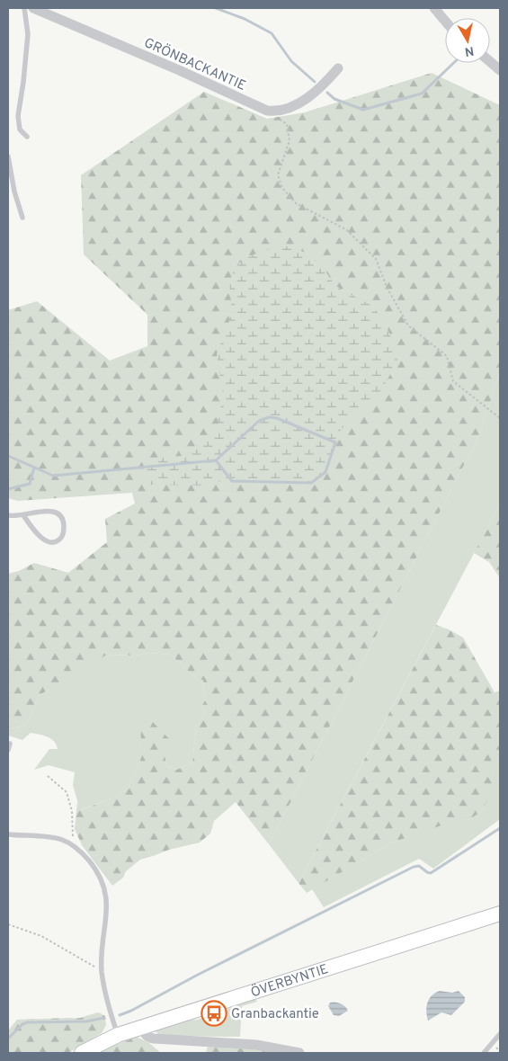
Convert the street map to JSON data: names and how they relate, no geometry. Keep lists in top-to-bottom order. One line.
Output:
{"streets":{"street":["GRÖNBACKANTIE","ÖVERBYNTIE"]},"places":{"bus stop":["Granbackantie"]},"north":"bottom"}
